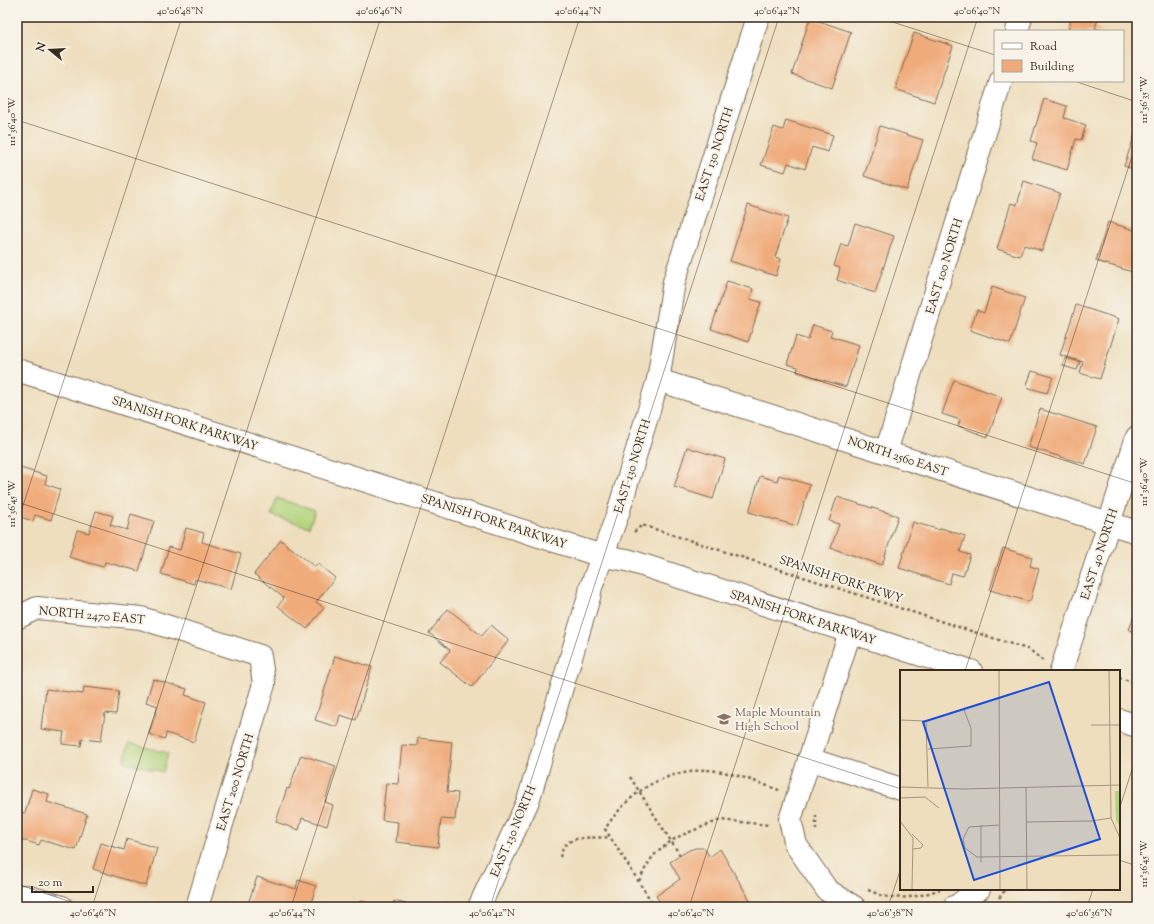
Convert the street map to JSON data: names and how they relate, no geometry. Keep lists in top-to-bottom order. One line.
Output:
{"streets":{"street":["EAST 130 NORTH","EAST 100 NORTH","SPANISH FORK PARKWAY","NORTH 2560 EAST","EAST 40 NORTH","NORTH 2470 EAST","EAST 200 NORTH"],"path":["SPANISH FORK PKWY"]},"crossings":[["EAST 130 NORTH","SPANISH FORK PARKWAY"],["EAST 130 NORTH","NORTH 2560 EAST"],["EAST 100 NORTH","NORTH 2560 EAST"],["NORTH 2560 EAST","EAST 40 NORTH"],["NORTH 2470 EAST","EAST 200 NORTH"]],"places":{"school or university":["Maple Mountain High School"]},"legend":["Road","Building"],"scale_bar":"20 m","north":"left","coordinates":["40°06'48\"N","40°06'46\"N","40°06'44\"N","40°06'42\"N","40°06'40\"N","111°36'35\"W","111°36'40\"W","111°36'45\"W","40°06'38\"N","40°06'36\"N"]}
